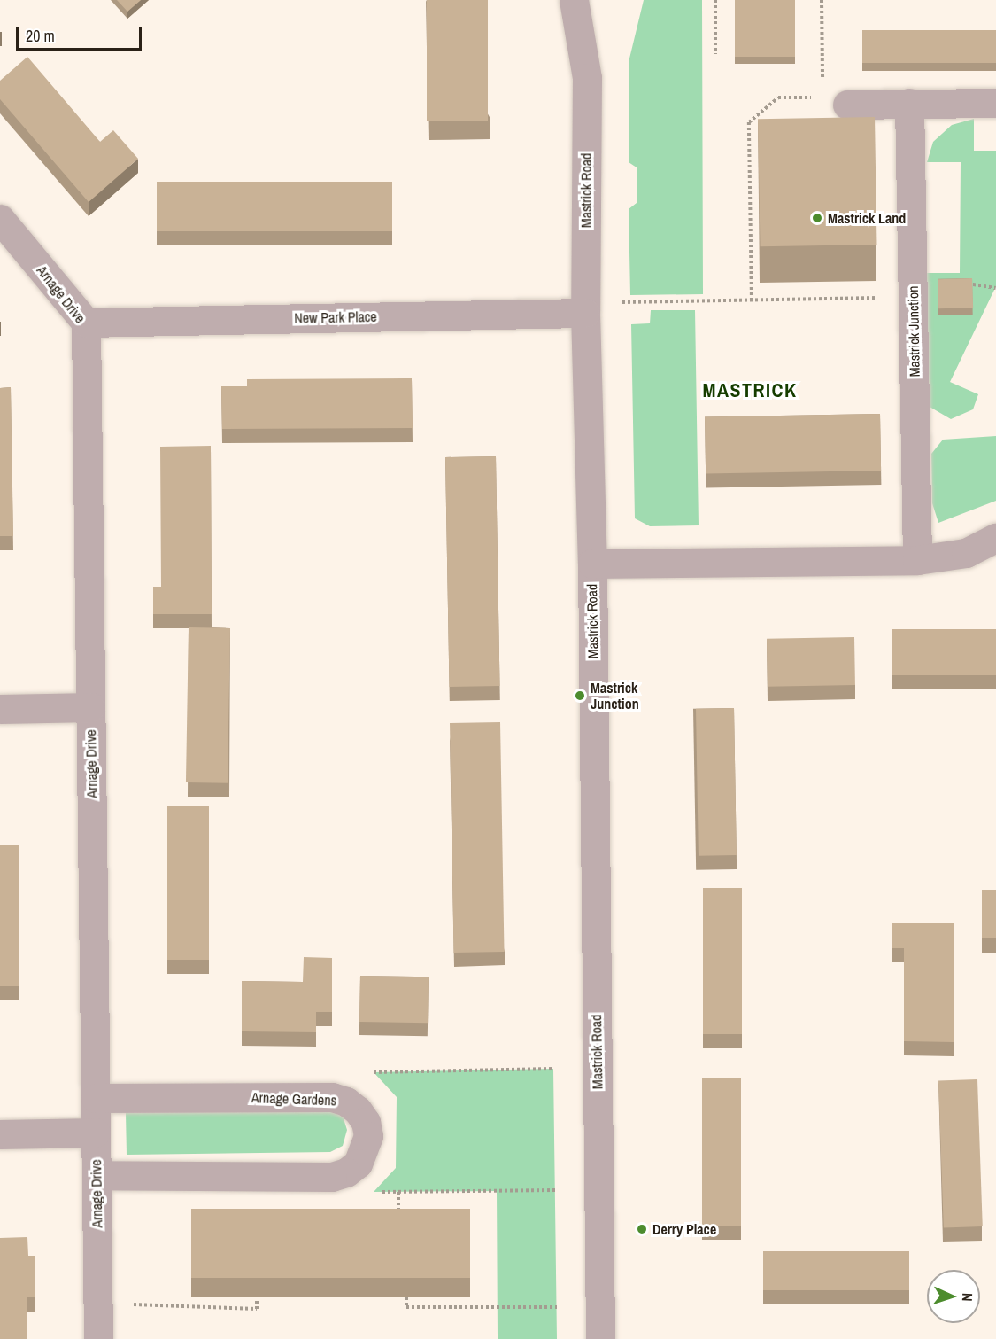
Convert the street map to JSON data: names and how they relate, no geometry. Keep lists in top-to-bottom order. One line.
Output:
{"streets":{"street":["Mastrick Road","Arnage Drive","New Park Place","Mastrick Junction","Arnage Gardens"]},"crossings":[["Mastrick Road","New Park Place"],["Arnage Drive","New Park Place"],["Arnage Drive","Arnage Gardens"]],"districts":["MASTRICK"],"places":["Mastrick Land","Mastrick Junction","Derry Place"],"scale_bar":"20 m","north":"right"}
